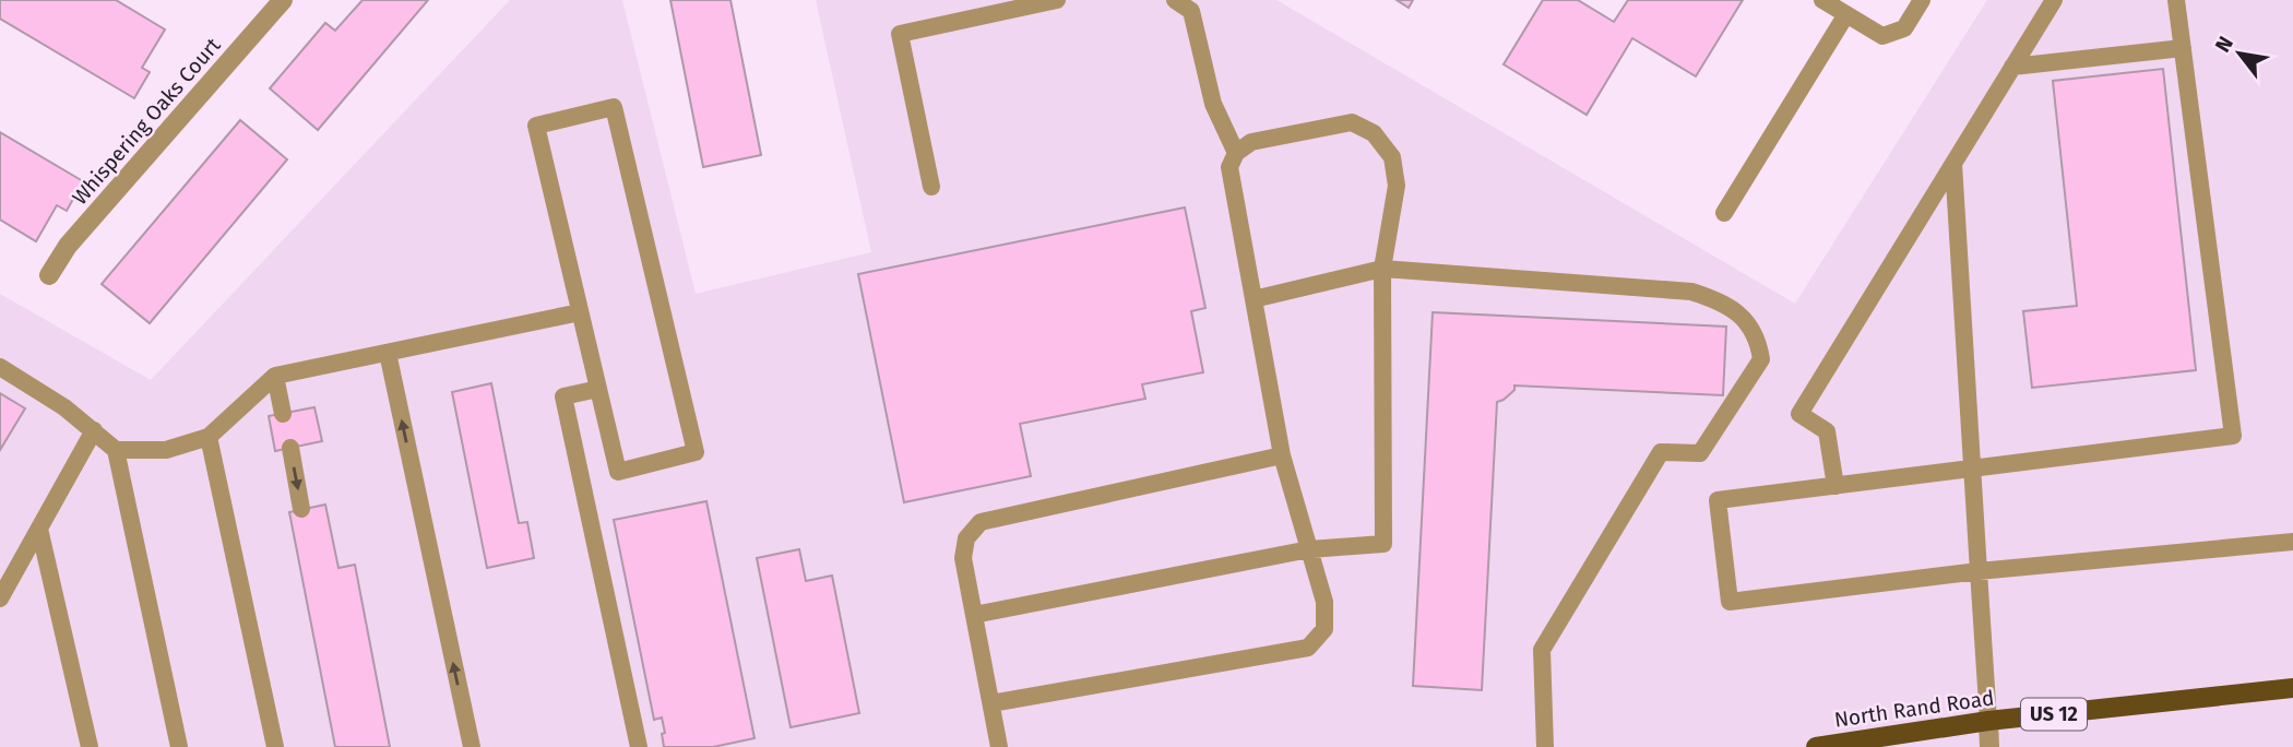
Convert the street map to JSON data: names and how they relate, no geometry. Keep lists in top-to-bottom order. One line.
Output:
{"streets":{"main road":["North Rand Road","US 12"],"street":["Whispering Oaks Court"]},"north":"top left"}
